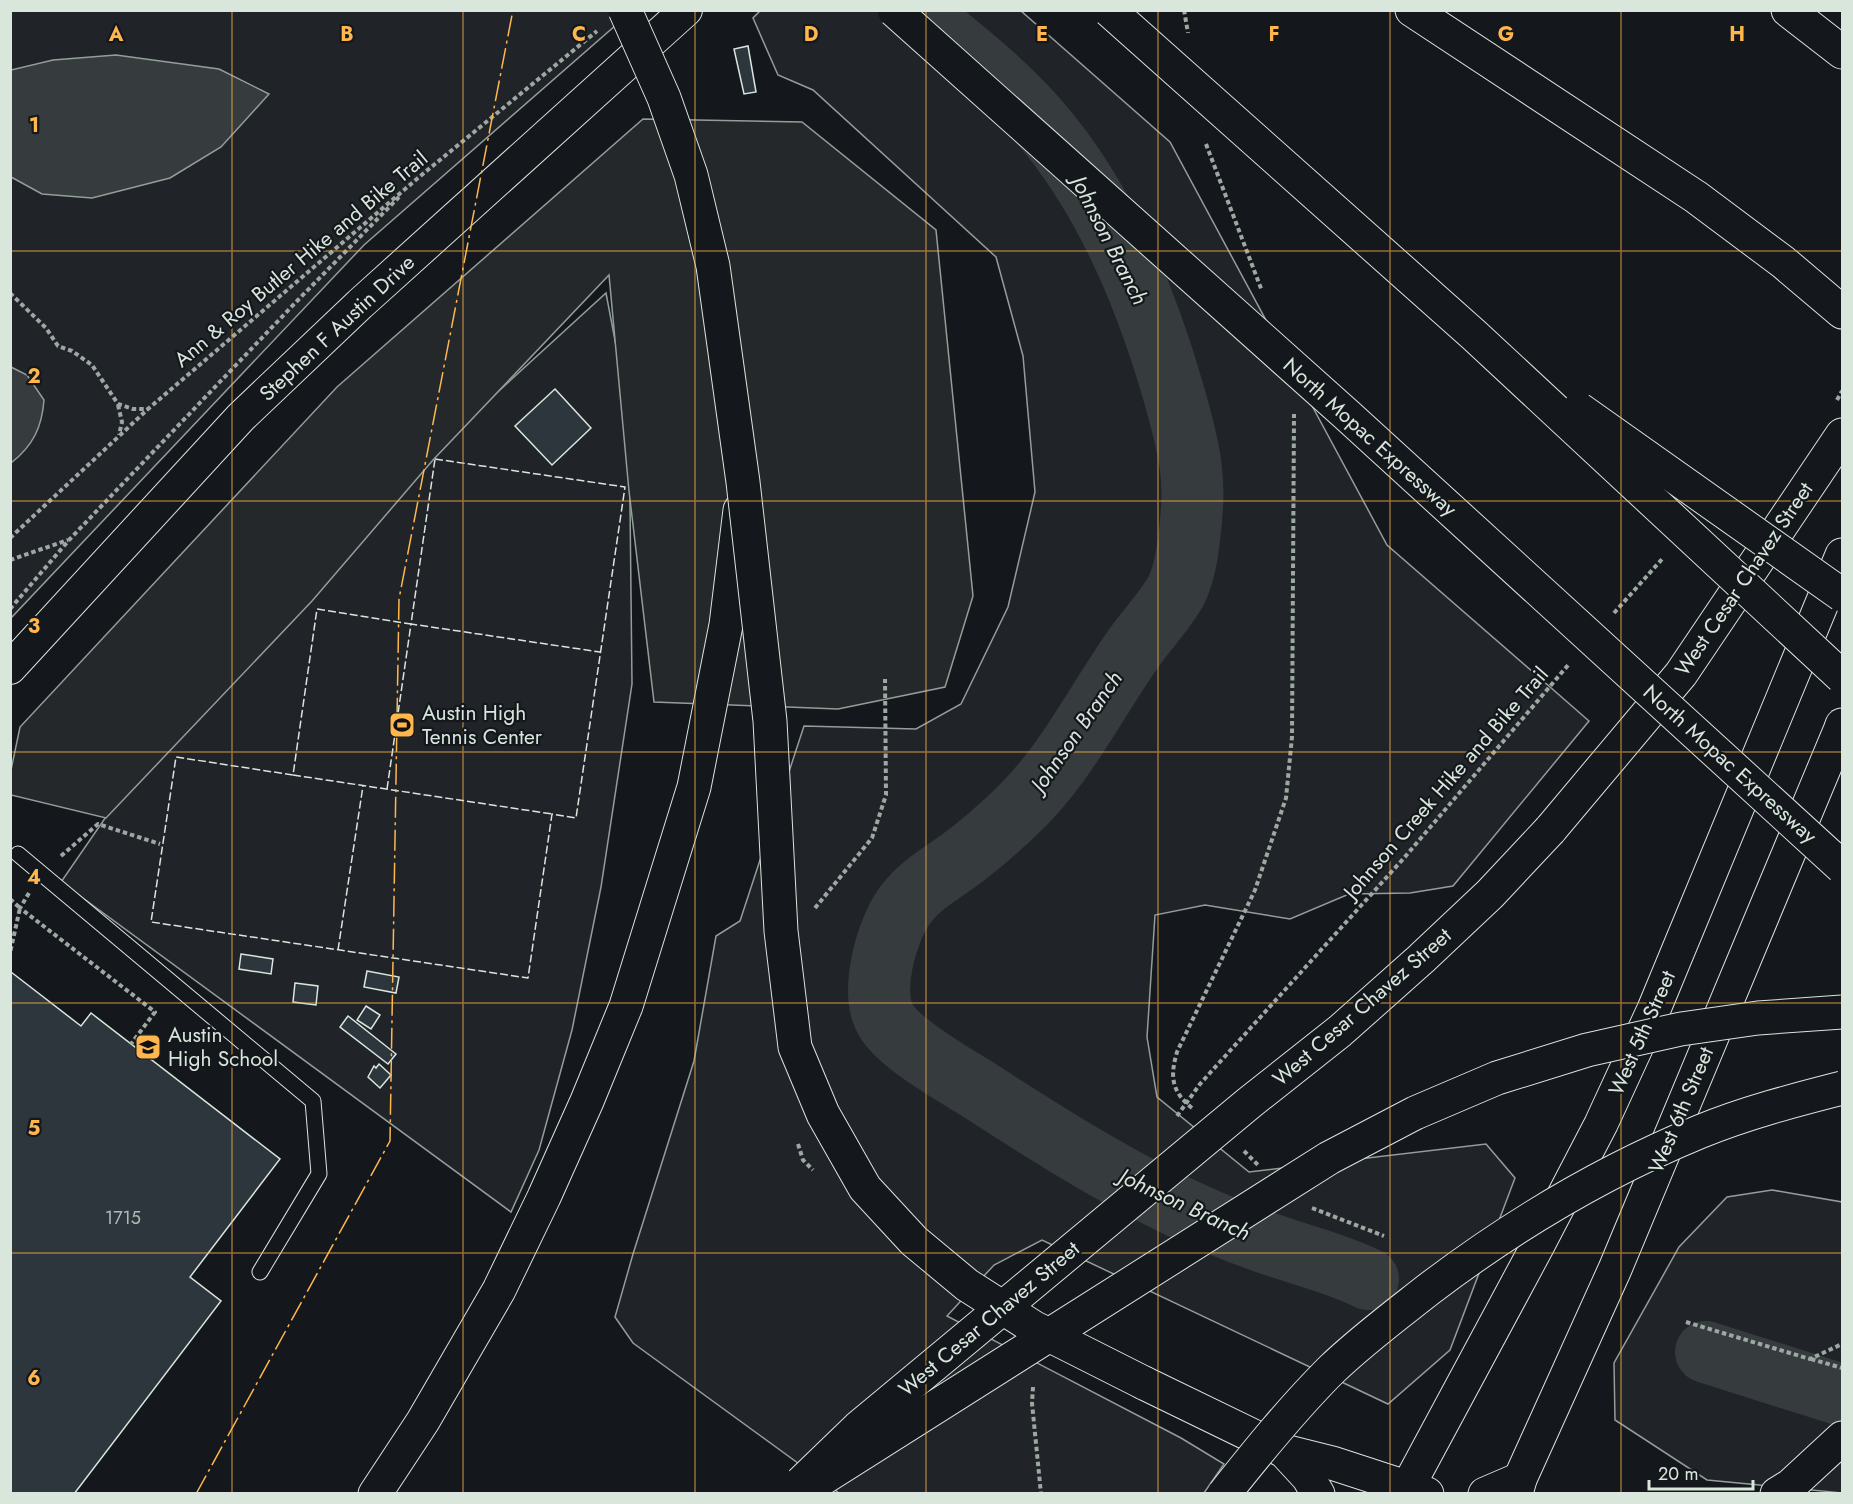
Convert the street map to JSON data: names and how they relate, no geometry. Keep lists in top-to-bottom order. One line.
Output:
{"streets":{"main road":["North Mopac Expressway","West Cesar Chavez Street","West 5th Street","West 6th Street"],"street":["Stephen F Austin Drive"],"path":["Ann & Roy Butler Hike and Bike Trail","Johnson Creek Hike and Bike Trail"]},"water":["Johnson Branch"],"places":{"sports":["Austin High Tennis Center"],"school or university":["Austin High School"]},"house_numbers":["1715"],"scale_bar":"20 m","grid":{"columns":["A","B","C","D","E","F","G","H"],"rows":["1","2","3","4","5","6"]}}
